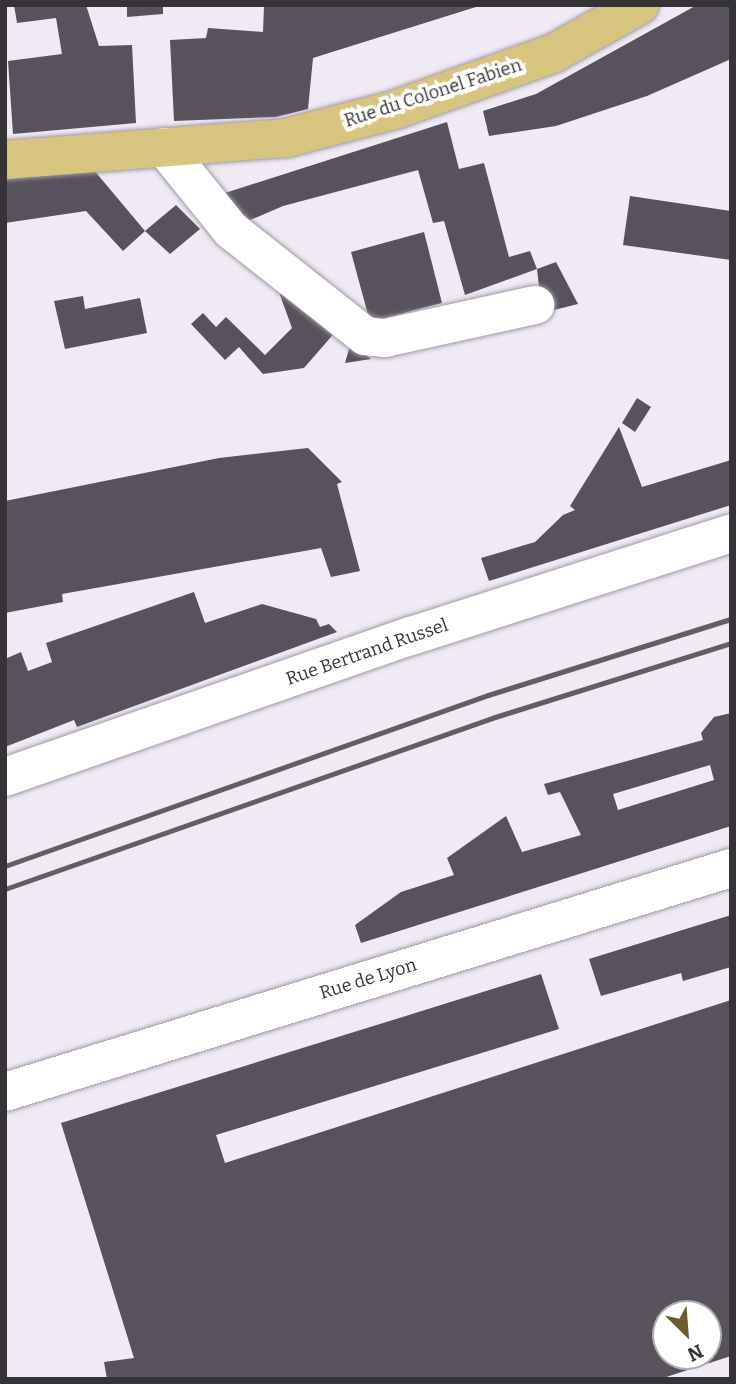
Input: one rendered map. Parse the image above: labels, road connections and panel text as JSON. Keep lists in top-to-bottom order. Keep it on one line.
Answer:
{"streets":{"main road":["Rue du Colonel Fabien"],"street":["Rue Bertrand Russel","Rue de Lyon"]},"north":"bottom right"}
